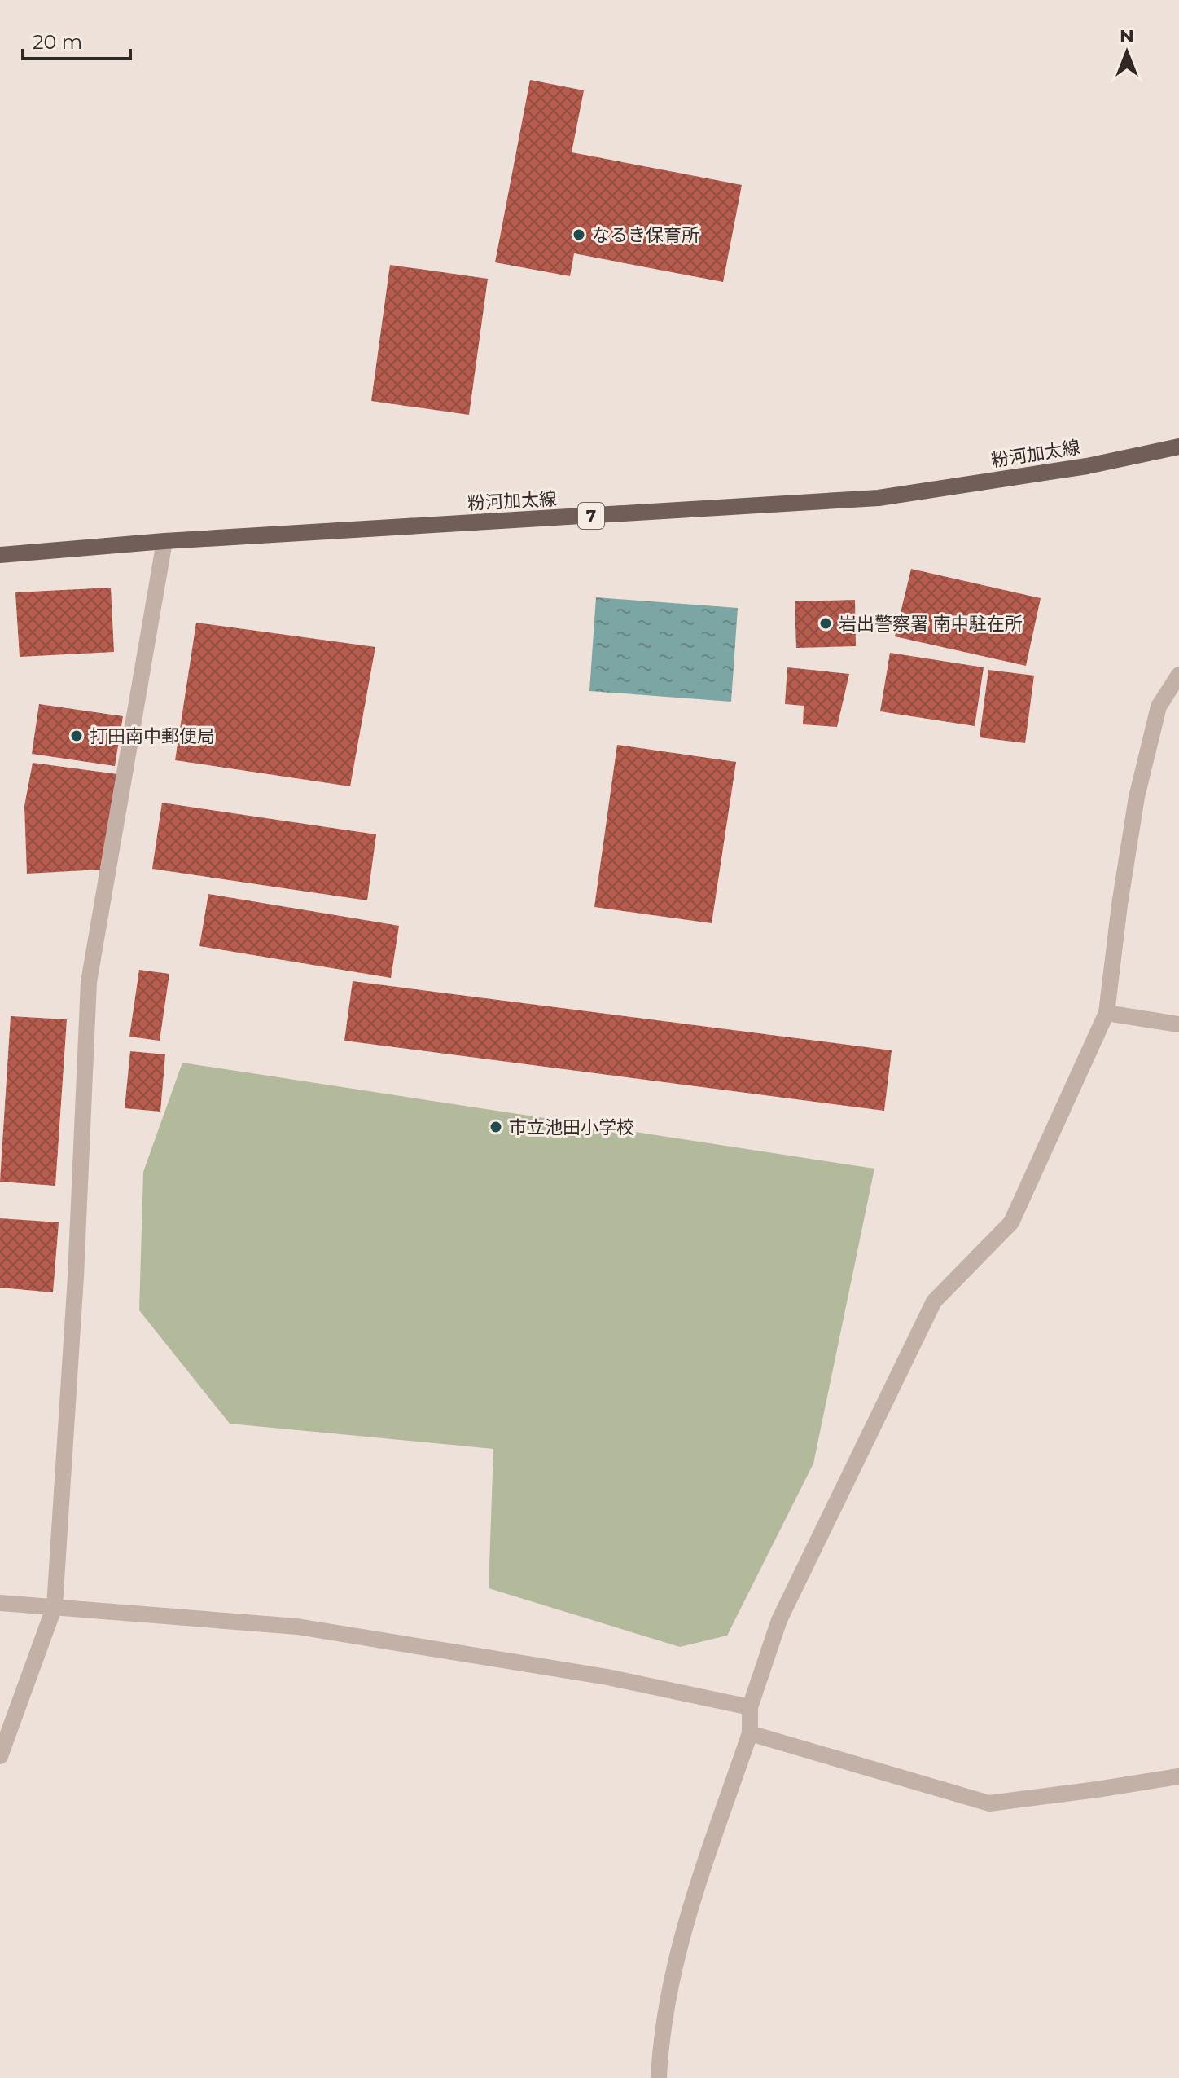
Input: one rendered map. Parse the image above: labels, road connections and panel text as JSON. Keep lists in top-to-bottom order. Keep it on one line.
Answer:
{"streets":{"main road":["粉河加太線","7"]},"places":["なるき保育所","岩出警察署 南中駐在所","打田南中郵便局","市立池田小学校"],"scale_bar":"20 m","north":"top"}
